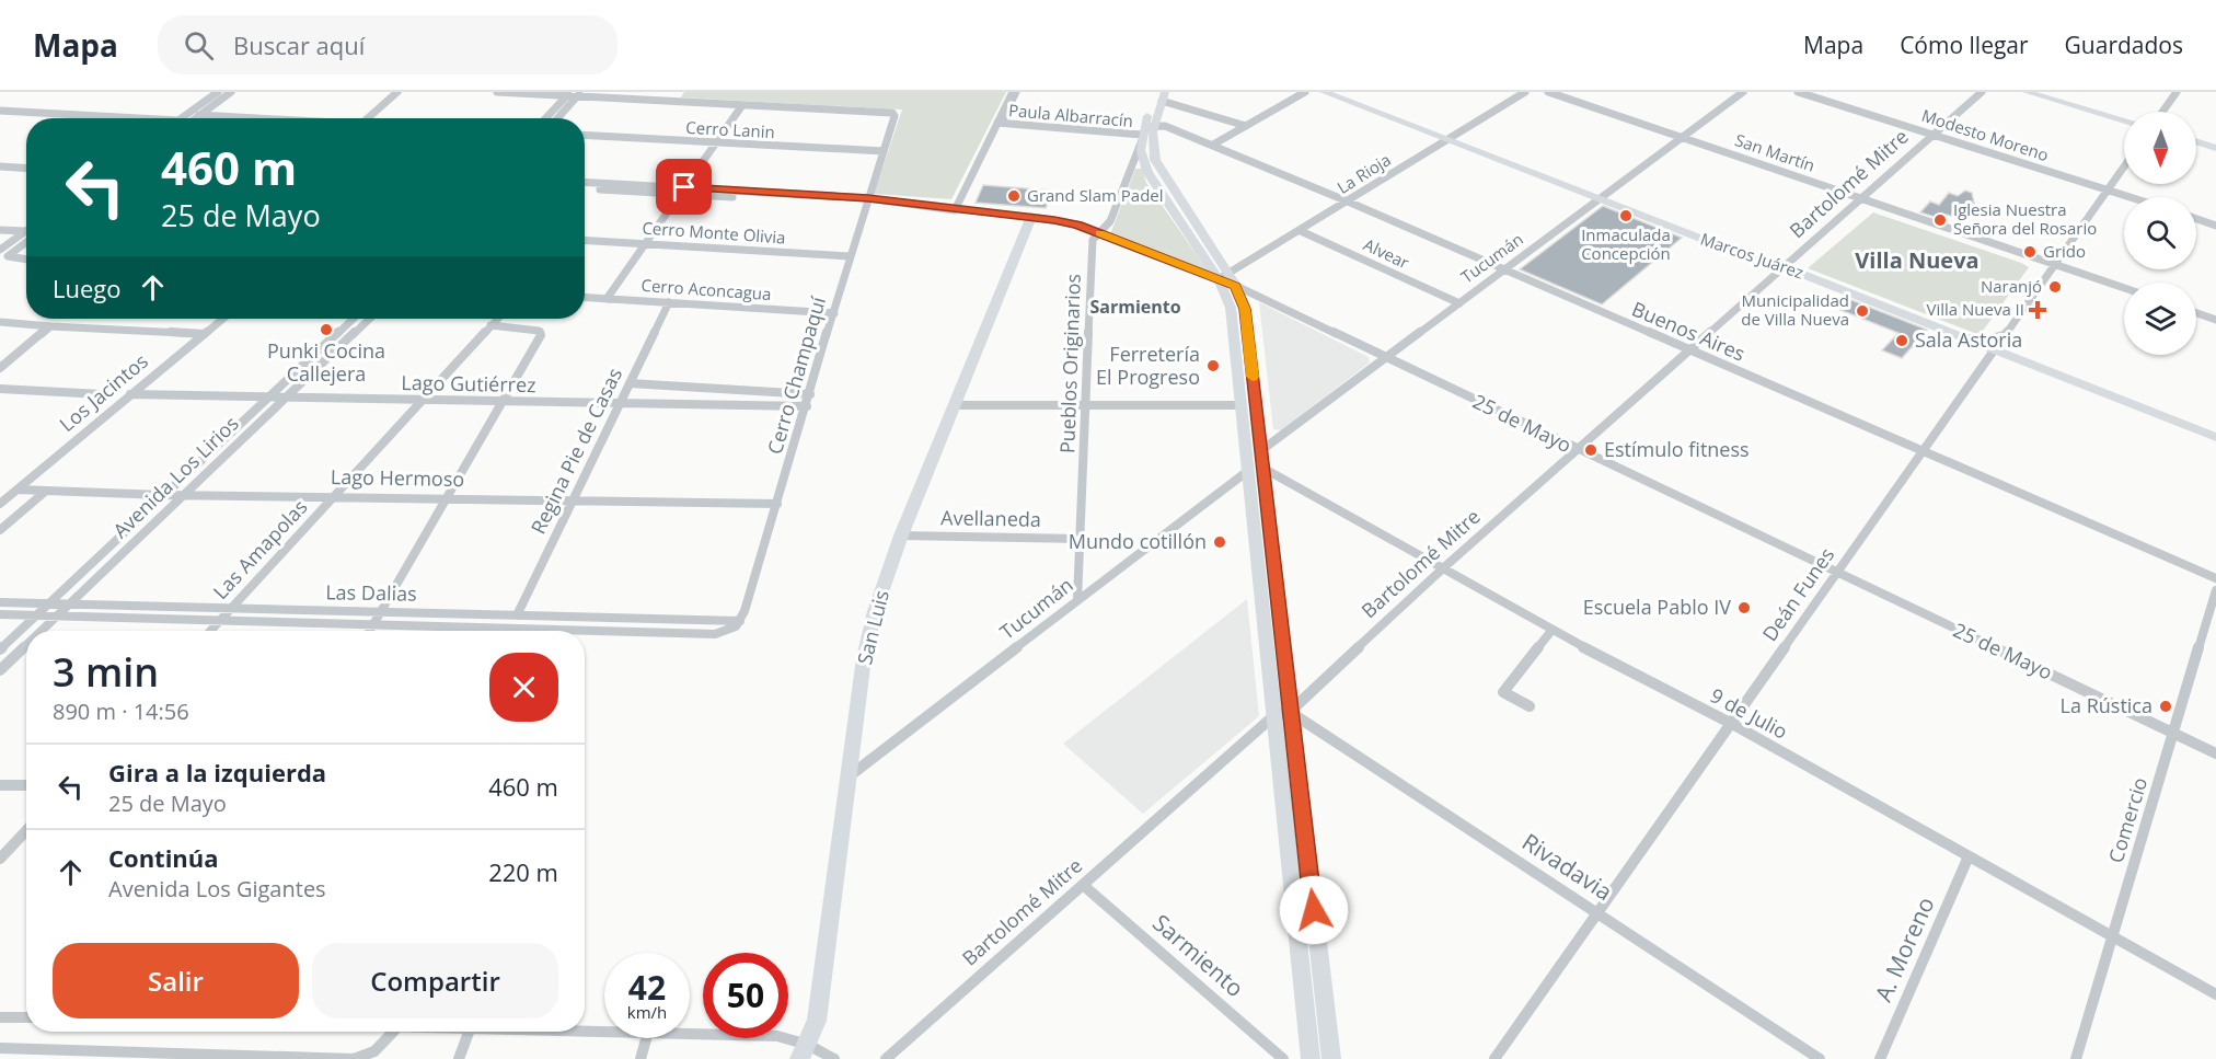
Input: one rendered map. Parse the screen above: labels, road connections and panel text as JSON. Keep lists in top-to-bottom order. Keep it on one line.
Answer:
{"streets":{"main road":["Marcos Juárez","25 de Mayo","San Luis"],"street":["Paula Albarracín","Cerro Lanin","Modesto Moreno","San Martín","La Rioja","Bartolomé Mitre","Cerro Monte Olivia","Alvear","Tucumán","Cerro Aconcagua","Buenos Aires","Pueblos Originarios","Cerro Champaquí","Lago Gutiérrez","Los Jacintos","Regina Pie de Casas","Avenida Los Lirios","Lago Hermoso","Avellaneda","Las Amapolas","Las Dalias","Deán Funes","9 de Julio","Comercio","Rivadavia","A. Moreno","Sarmiento"]},"crossings":[["Paula Albarracín","Buenos Aires"],["Paula Albarracín","Pueblos Originarios"],["Cerro Lanin","Cerro Champaquí"],["Modesto Moreno","Bartolomé Mitre"],["Modesto Moreno","Deán Funes"],["San Martín","Bartolomé Mitre"],["San Martín","Tucumán"],["San Martín","Deán Funes"],["La Rioja","Alvear"],["La Rioja","Marcos Juárez"],["La Rioja","Buenos Aires"],["La Rioja","25 de Mayo"],["Bartolomé Mitre","Marcos Juárez"],["Bartolomé Mitre","Buenos Aires"],["Bartolomé Mitre","25 de Mayo"],["Bartolomé Mitre","9 de Julio"],["Bartolomé Mitre","Rivadavia"],["Bartolomé Mitre","Sarmiento"],["Cerro Monte Olivia","Cerro Champaquí"],["Alvear","Tucumán"],["Marcos Juárez","Tucumán"],["Marcos Juárez","Deán Funes"],["Tucumán","Buenos Aires"],["Tucumán","Pueblos Originarios"],["Tucumán","25 de Mayo"],["Tucumán","San Luis"],["Tucumán","9 de Julio"],["Cerro Aconcagua","Cerro Champaquí"],["Cerro Aconcagua","Regina Pie de Casas"],["Buenos Aires","Pueblos Originarios"],["Buenos Aires","Deán Funes"],["Pueblos Originarios","25 de Mayo"],["Pueblos Originarios","Avellaneda"],["Cerro Champaquí","Lago Gutiérrez"],["Cerro Champaquí","Lago Hermoso"],["Cerro Champaquí","Las Dalias"],["Lago Gutiérrez","Los Jacintos"],["Lago Gutiérrez","Regina Pie de Casas"],["Lago Gutiérrez","Avenida Los Lirios"],["Lago Gutiérrez","Las Amapolas"],["Los Jacintos","Lago Hermoso"],["25 de Mayo","Deán Funes"],["25 de Mayo","San Luis"],["25 de Mayo","Comercio"],["Regina Pie de Casas","Lago Hermoso"],["Regina Pie de Casas","Las Dalias"],["Avenida Los Lirios","Lago Hermoso"],["Avenida Los Lirios","Las Dalias"],["Lago Hermoso","Las Amapolas"],["Avellaneda","San Luis"],["Las Amapolas","Las Dalias"],["Deán Funes","9 de Julio"],["Deán Funes","Rivadavia"],["9 de Julio","Comercio"],["9 de Julio","A. Moreno"]],"districts":["Villa Nueva","Sarmiento"],"places":{"other":["Grand Slam Padel","Inmaculada Concepción","Iglesia Nuestra Señora del Rosario","Grido","Naranjó","Municipalidad de Villa Nueva","Punki Cocina Callejera","Sala Astoria","Ferretería El Progreso","Estímulo fitness","Mundo cotillón","Escuela Pablo IV","La Rústica"],"health":["Villa Nueva II"]},"north":"bottom","page":{"header":"Mapa","search":"Buscar aquí","nav":["Mapa","Cómo llegar","Guardados"],"turn":["460 m","25 de Mayo"],"then":"Luego","heading":["3 min","890 m · 14:56"],"list":[{"name":"Gira a la izquierda","note":"25 de Mayo","value":"460 m"},{"name":"Continúa","note":"Avenida Los Gigantes","value":"220 m"}],"buttons":["Salir","Compartir"],"speed":"42 km/h","limit":"50"}}
